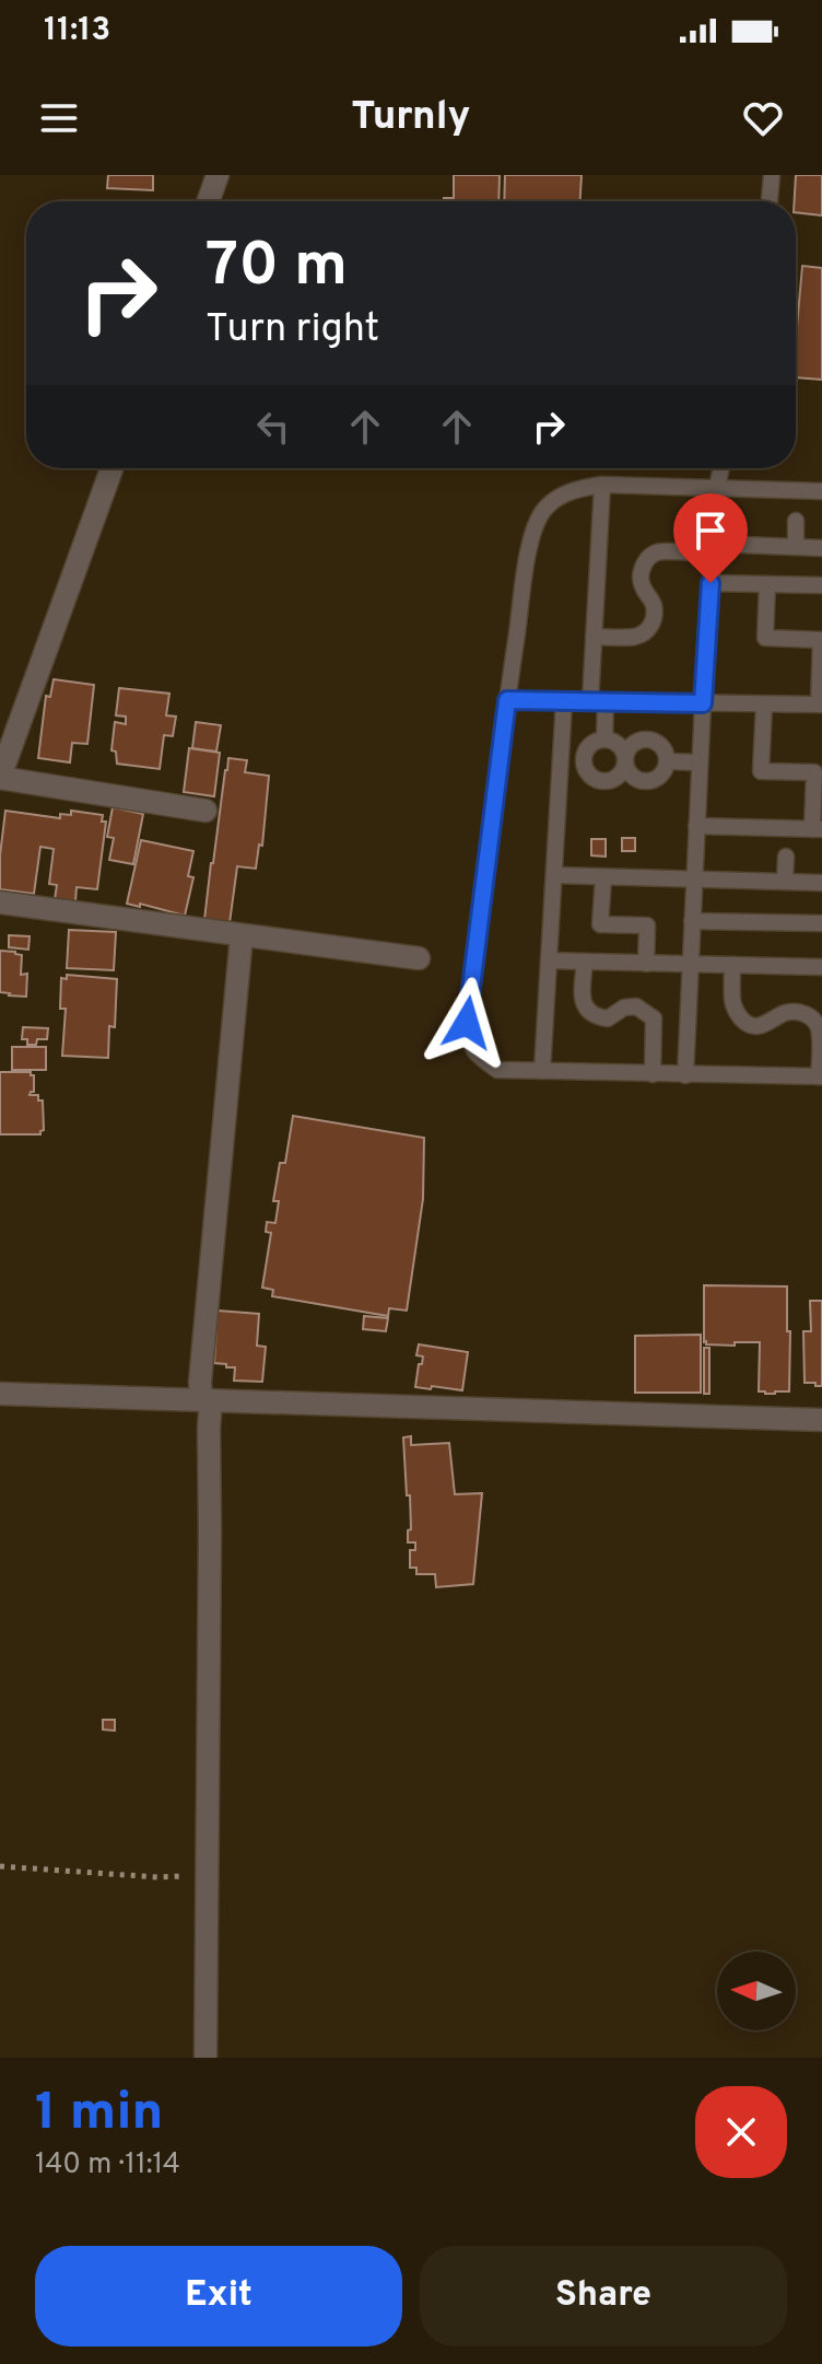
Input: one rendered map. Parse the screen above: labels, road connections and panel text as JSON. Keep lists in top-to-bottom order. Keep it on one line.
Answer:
{"north":"left","page":{"status":"11:13","header":"Turnly","turn":["70 m","Turn right"],"heading":["1 min","140 m · 11:14"],"buttons":["Exit","Share"]}}
